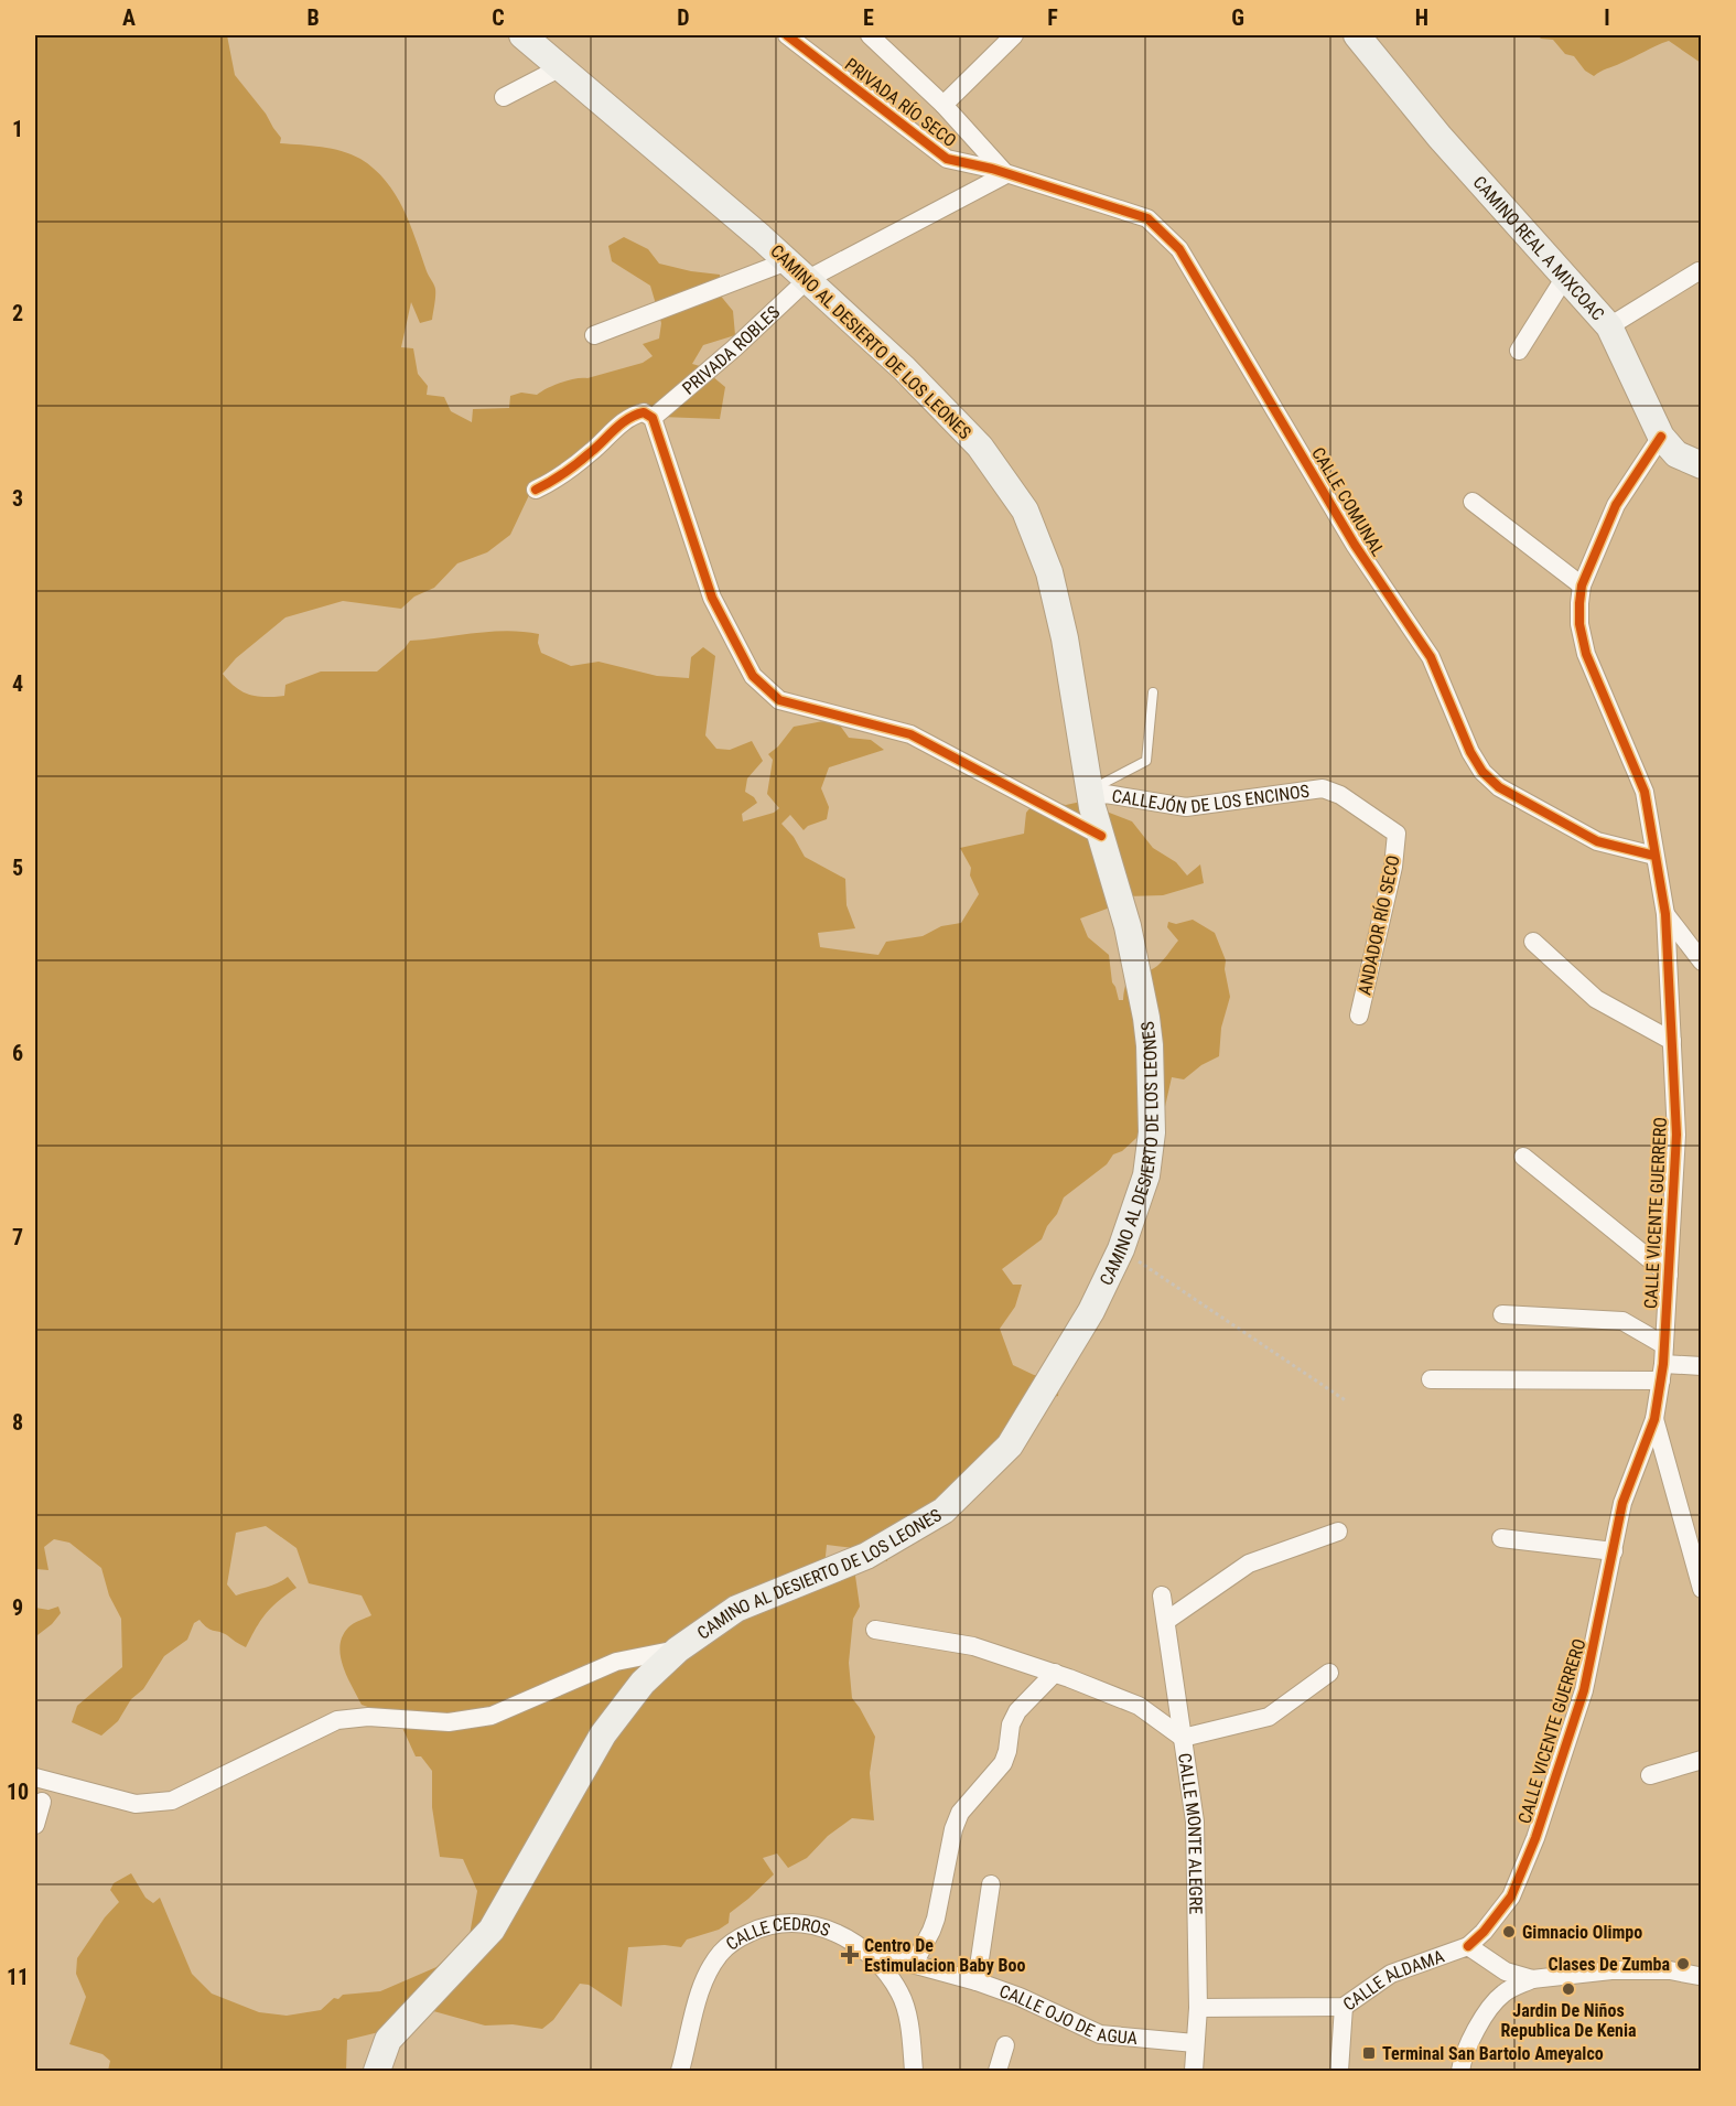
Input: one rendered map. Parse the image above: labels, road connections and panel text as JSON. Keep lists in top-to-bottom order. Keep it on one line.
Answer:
{"streets":{"main road":["CAMINO REAL A MIXCOAC","CAMINO AL DESIERTO DE LOS LEONES"],"street":["PRIVADA RÍO SECO","PRIVADA ROBLES","CALLE COMUNAL","CALLEJÓN DE LOS ENCINOS","ANDADOR RÍO SECO","CALLE VICENTE GUERRERO","CALLE MONTE ALEGRE","CALLE CEDROS","CALLE ALDAMA","CALLE OJO DE AGUA"]},"crossings":[["PRIVADA RÍO SECO","CALLE COMUNAL"],["CAMINO REAL A MIXCOAC","CALLE VICENTE GUERRERO"],["CAMINO AL DESIERTO DE LOS LEONES","PRIVADA ROBLES"],["CAMINO AL DESIERTO DE LOS LEONES","CALLEJÓN DE LOS ENCINOS"],["CALLE COMUNAL","CALLE VICENTE GUERRERO"],["CALLEJÓN DE LOS ENCINOS","ANDADOR RÍO SECO"],["CALLE VICENTE GUERRERO","CALLE ALDAMA"],["CALLE MONTE ALEGRE","CALLE ALDAMA"],["CALLE MONTE ALEGRE","CALLE OJO DE AGUA"],["CALLE CEDROS","CALLE OJO DE AGUA"]],"places":{"other":["Gimnacio Olimpo","Clases De Zumba","Jardin De Niños Republica De Kenia"],"health":["Centro De Estimulacion Baby Boo"],"transit":["Terminal San Bartolo Ameyalco"]},"grid":{"columns":["A","B","C","D","E","F","G","H","I"],"rows":["1","2","3","4","5","6","7","8","9","10","11"]}}
